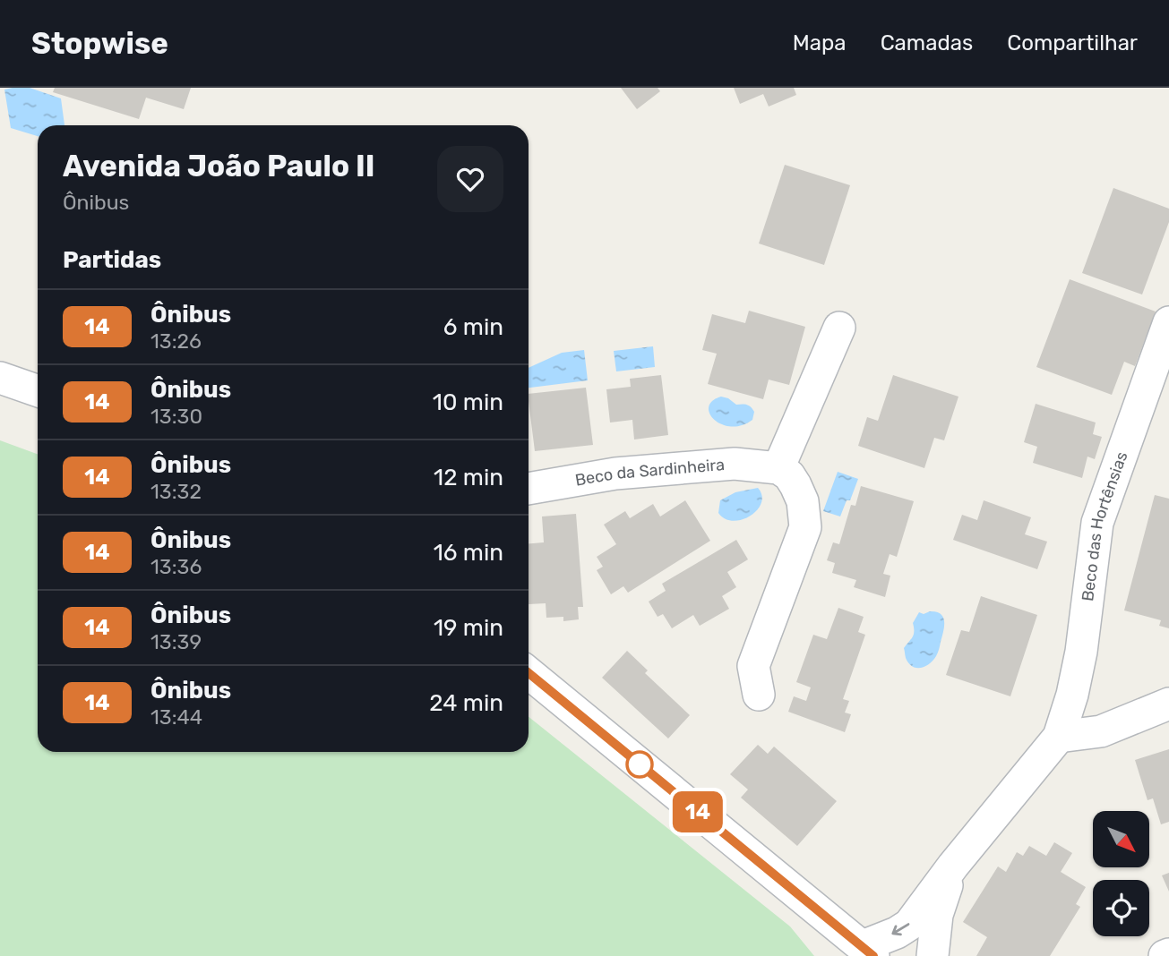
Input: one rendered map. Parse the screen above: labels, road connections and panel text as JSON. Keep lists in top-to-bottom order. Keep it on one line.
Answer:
{"streets":{"street":["Beco da Sardinheira","Beco das Hortênsias"]},"lines":["bus line 14"],"north":"bottom right","page":{"header":"Stopwise","nav":["Mapa","Camadas","Compartilhar"],"on_map":"14","heading":[["Avenida João Paulo II","Ônibus"],"Partidas"],"list":[{"mark":"14","name":"Ônibus","note":"13:26","value":"6 min"},{"mark":"14","name":"Ônibus","note":"13:30","value":"10 min"},{"mark":"14","name":"Ônibus","note":"13:32","value":"12 min"},{"mark":"14","name":"Ônibus","note":"13:36","value":"16 min"},{"mark":"14","name":"Ônibus","note":"13:39","value":"19 min"},{"mark":"14","name":"Ônibus","note":"13:44","value":"24 min"}]}}
